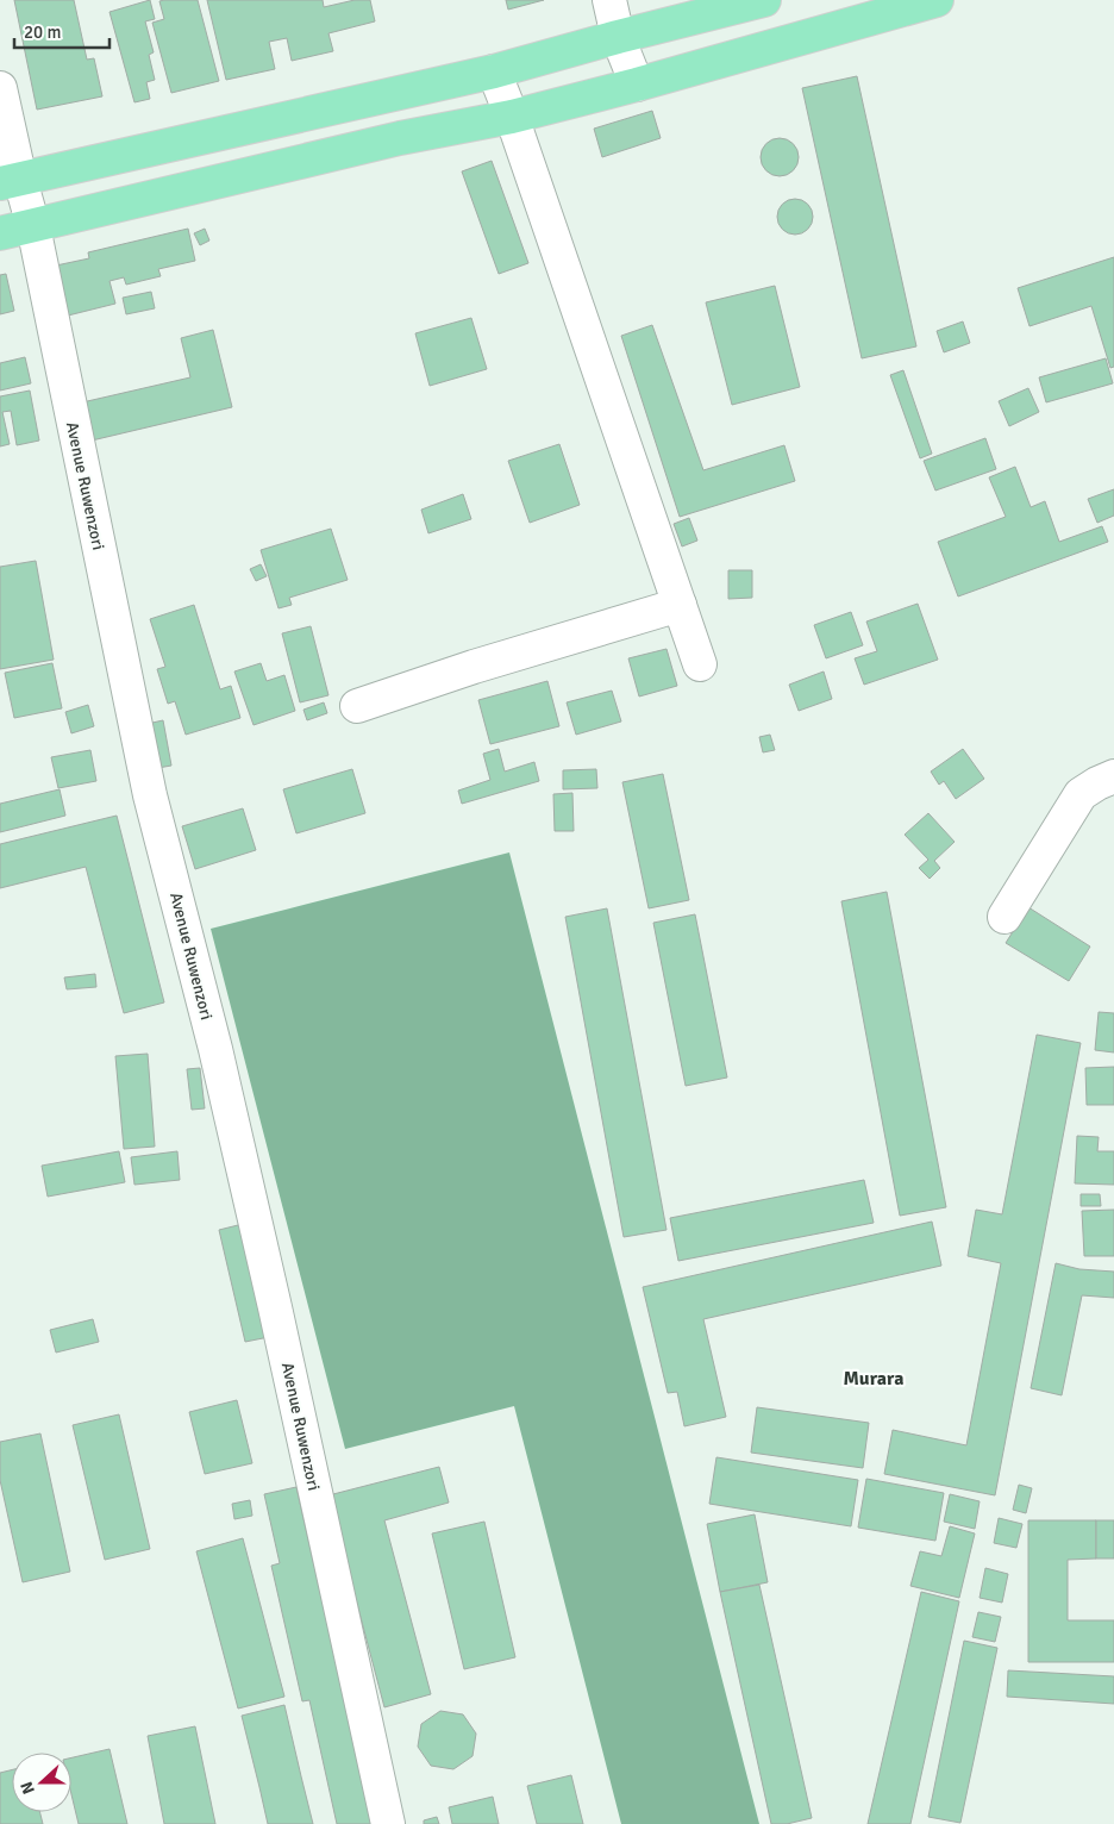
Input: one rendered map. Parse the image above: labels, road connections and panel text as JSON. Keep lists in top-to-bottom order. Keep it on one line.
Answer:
{"streets":{"street":["Avenue Ruwenzori"]},"districts":["Murara"],"scale_bar":"20 m","north":"left"}
